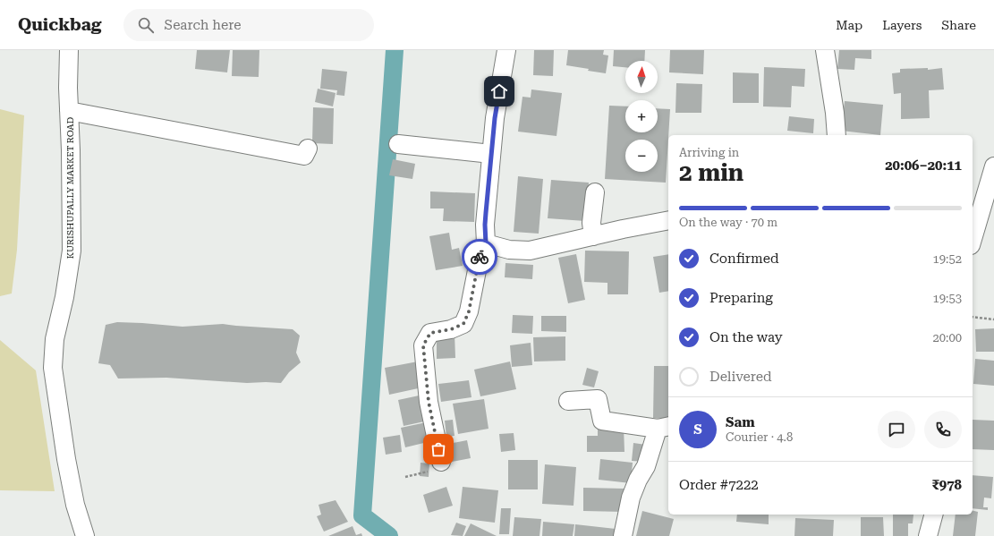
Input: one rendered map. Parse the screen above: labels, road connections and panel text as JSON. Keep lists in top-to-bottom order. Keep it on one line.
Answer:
{"streets":{"street":["KURISHUPALLY MARKET ROAD"]},"north":"top","page":{"header":"Quickbag","search":"Search here","nav":["Map","Layers","Share"],"map_buttons":["+","−"],"heading":["2 min","Arriving in","20:06–20:11"],"panel":["Sam","Courier · 4.8","Order #7222","₹978"],"bar":"On the way · 70 m","list":[["Confirmed","19:52"],["Preparing","19:53"],["On the way","20:00"],"Delivered"],"round":"S"}}
